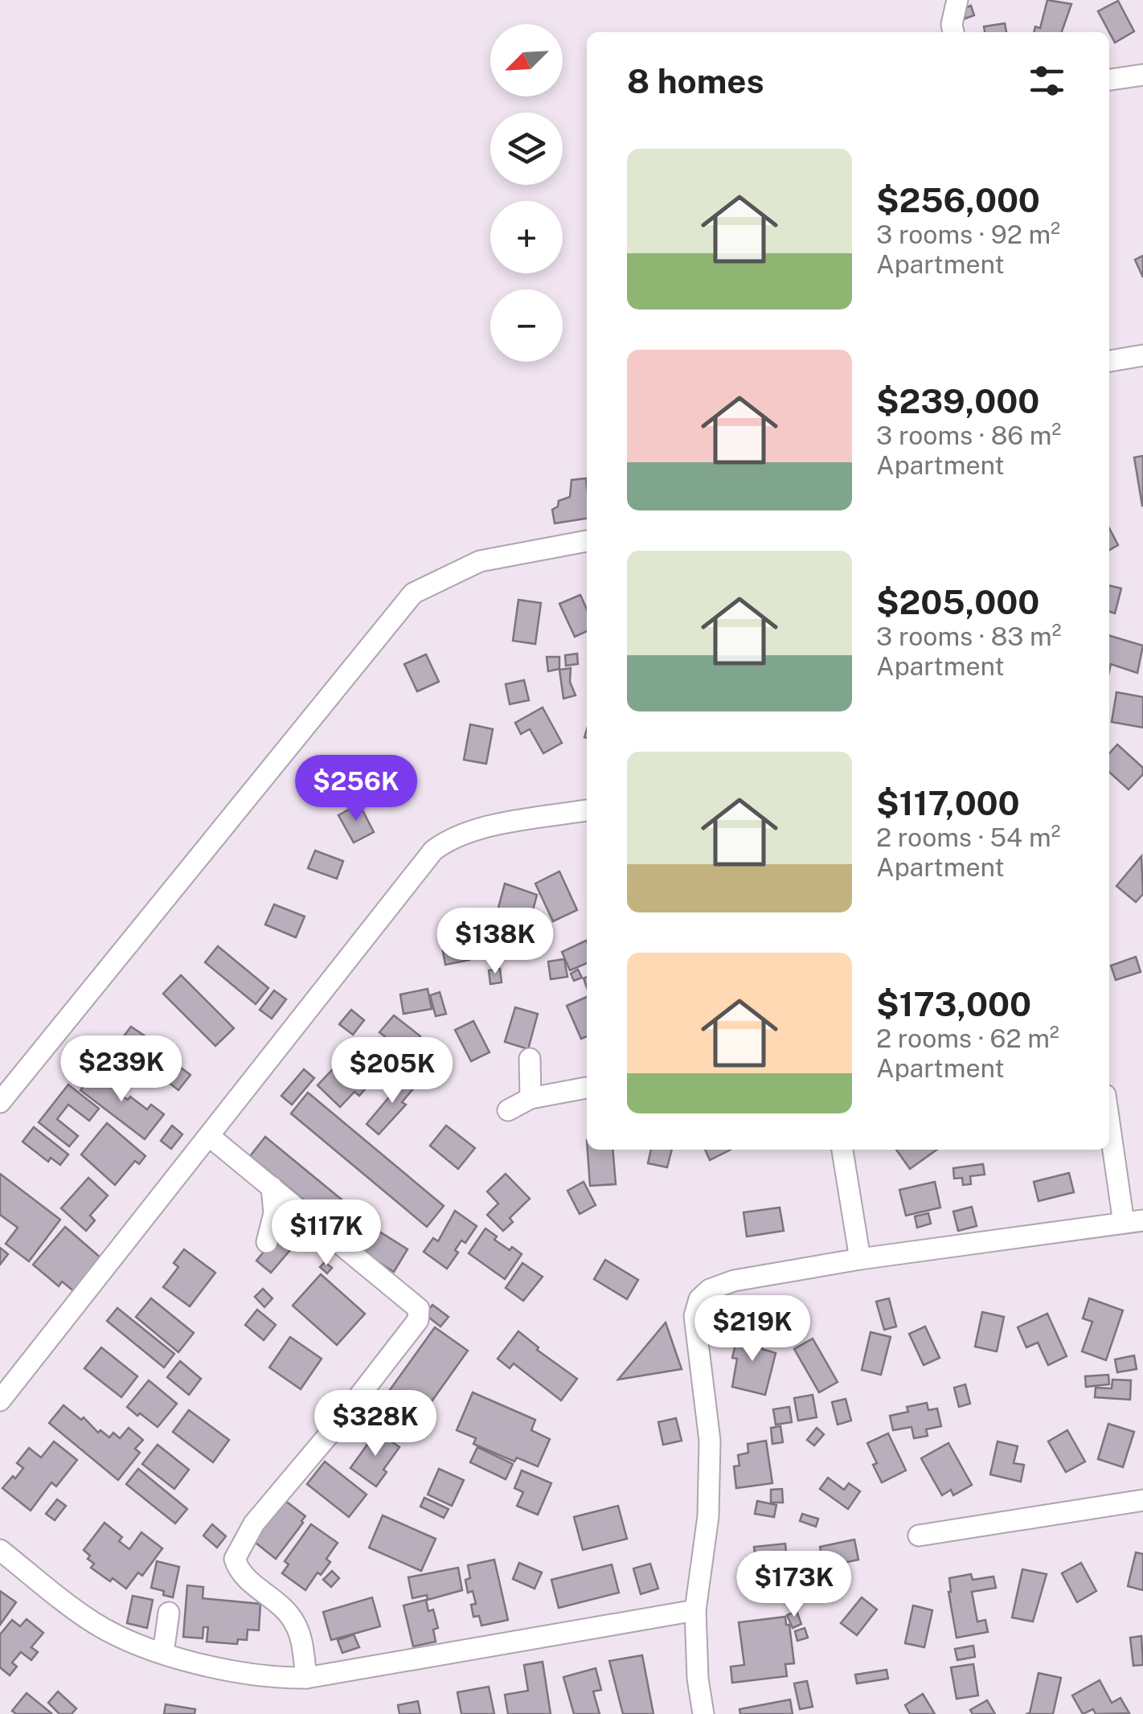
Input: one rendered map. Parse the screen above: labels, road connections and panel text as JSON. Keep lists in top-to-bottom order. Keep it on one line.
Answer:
{"north":"bottom left","page":{"map_buttons":["+","−"],"heading":"8 homes","list":[{"name":"$256,000","note":"3 rooms · 92 m² · Apartment"},{"name":"$239,000","note":"3 rooms · 86 m² · Apartment"},{"name":"$205,000","note":"3 rooms · 83 m² · Apartment"},{"name":"$117,000","note":"2 rooms · 54 m² · Apartment"},{"name":"$173,000","note":"2 rooms · 62 m² · Apartment"}],"price":["$256K","$138K","$239K","$205K","$117K","$219K","$328K","$173K"]}}
